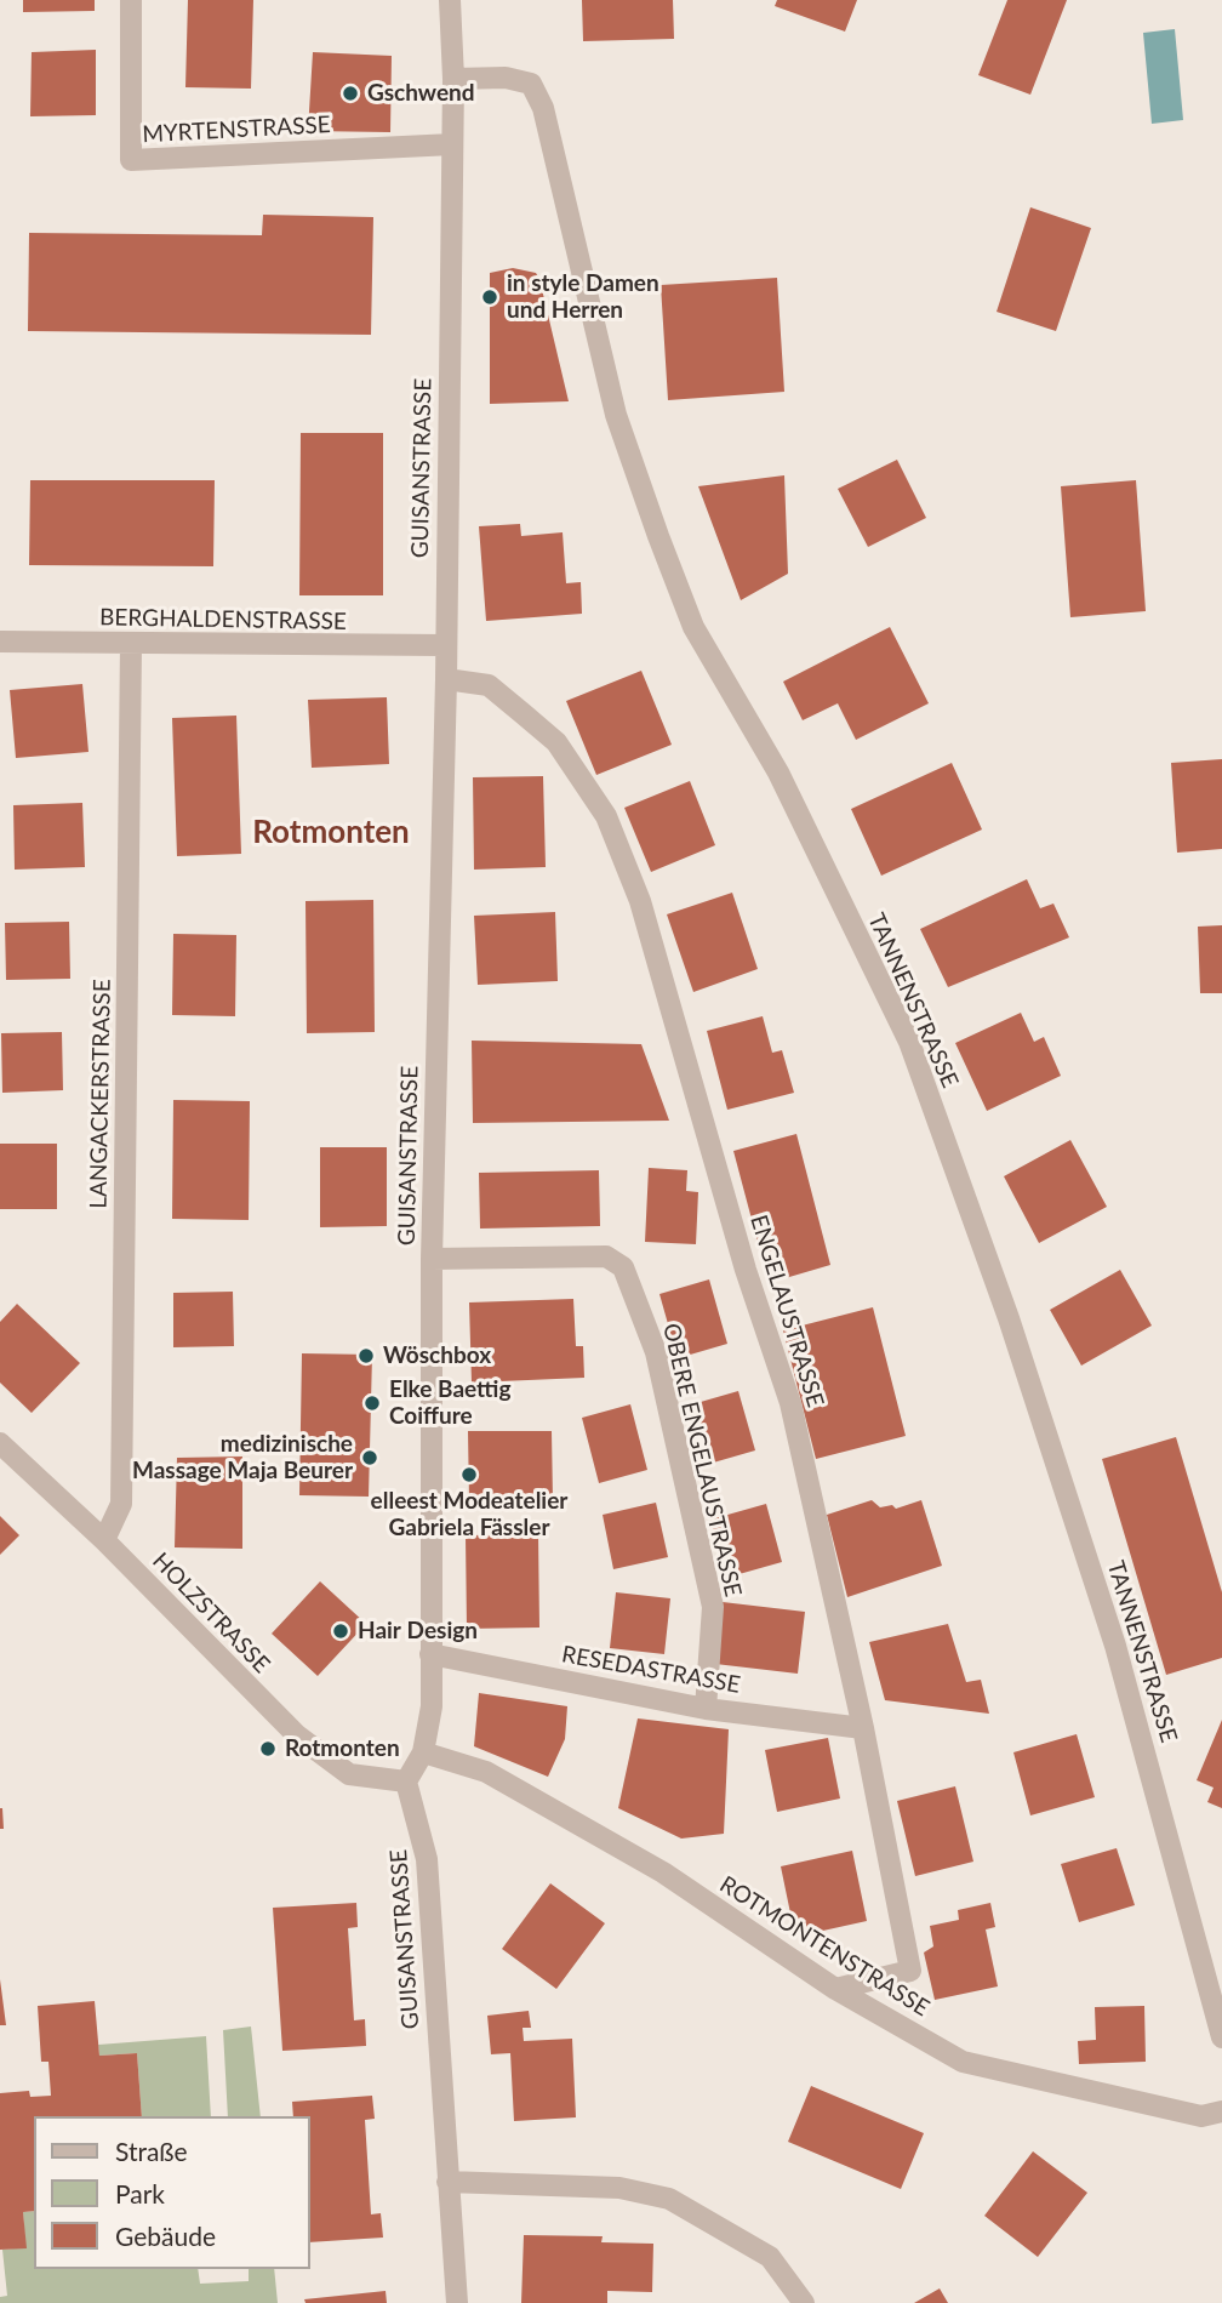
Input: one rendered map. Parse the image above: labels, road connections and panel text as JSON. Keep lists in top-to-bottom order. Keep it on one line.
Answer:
{"streets":{"street":["MYRTENSTRASSE","GUISANSTRASSE","BERGHALDENSTRASSE","TANNENSTRASSE","LANGACKERSTRASSE","ENGELAUSTRASSE","OBERE ENGELAUSTRASSE","HOLZSTRASSE","RESEDASTRASSE","ROTMONTENSTRASSE"]},"crossings":[["MYRTENSTRASSE","GUISANSTRASSE"],["GUISANSTRASSE","BERGHALDENSTRASSE"],["GUISANSTRASSE","TANNENSTRASSE"],["GUISANSTRASSE","ENGELAUSTRASSE"],["GUISANSTRASSE","OBERE ENGELAUSTRASSE"],["GUISANSTRASSE","HOLZSTRASSE"],["GUISANSTRASSE","RESEDASTRASSE"],["GUISANSTRASSE","ROTMONTENSTRASSE"],["BERGHALDENSTRASSE","LANGACKERSTRASSE"],["LANGACKERSTRASSE","HOLZSTRASSE"],["ENGELAUSTRASSE","RESEDASTRASSE"],["ENGELAUSTRASSE","ROTMONTENSTRASSE"],["OBERE ENGELAUSTRASSE","RESEDASTRASSE"]],"districts":["Rotmonten"],"places":["Gschwend","in style Damen und Herren","Wöschbox","Elke Baettig Coiffure","medizinische Massage Maja Beurer","elleest Modeatelier Gabriela Fässler","Hair Design","Rotmonten"],"legend":["Straße","Park","Gebäude"]}
